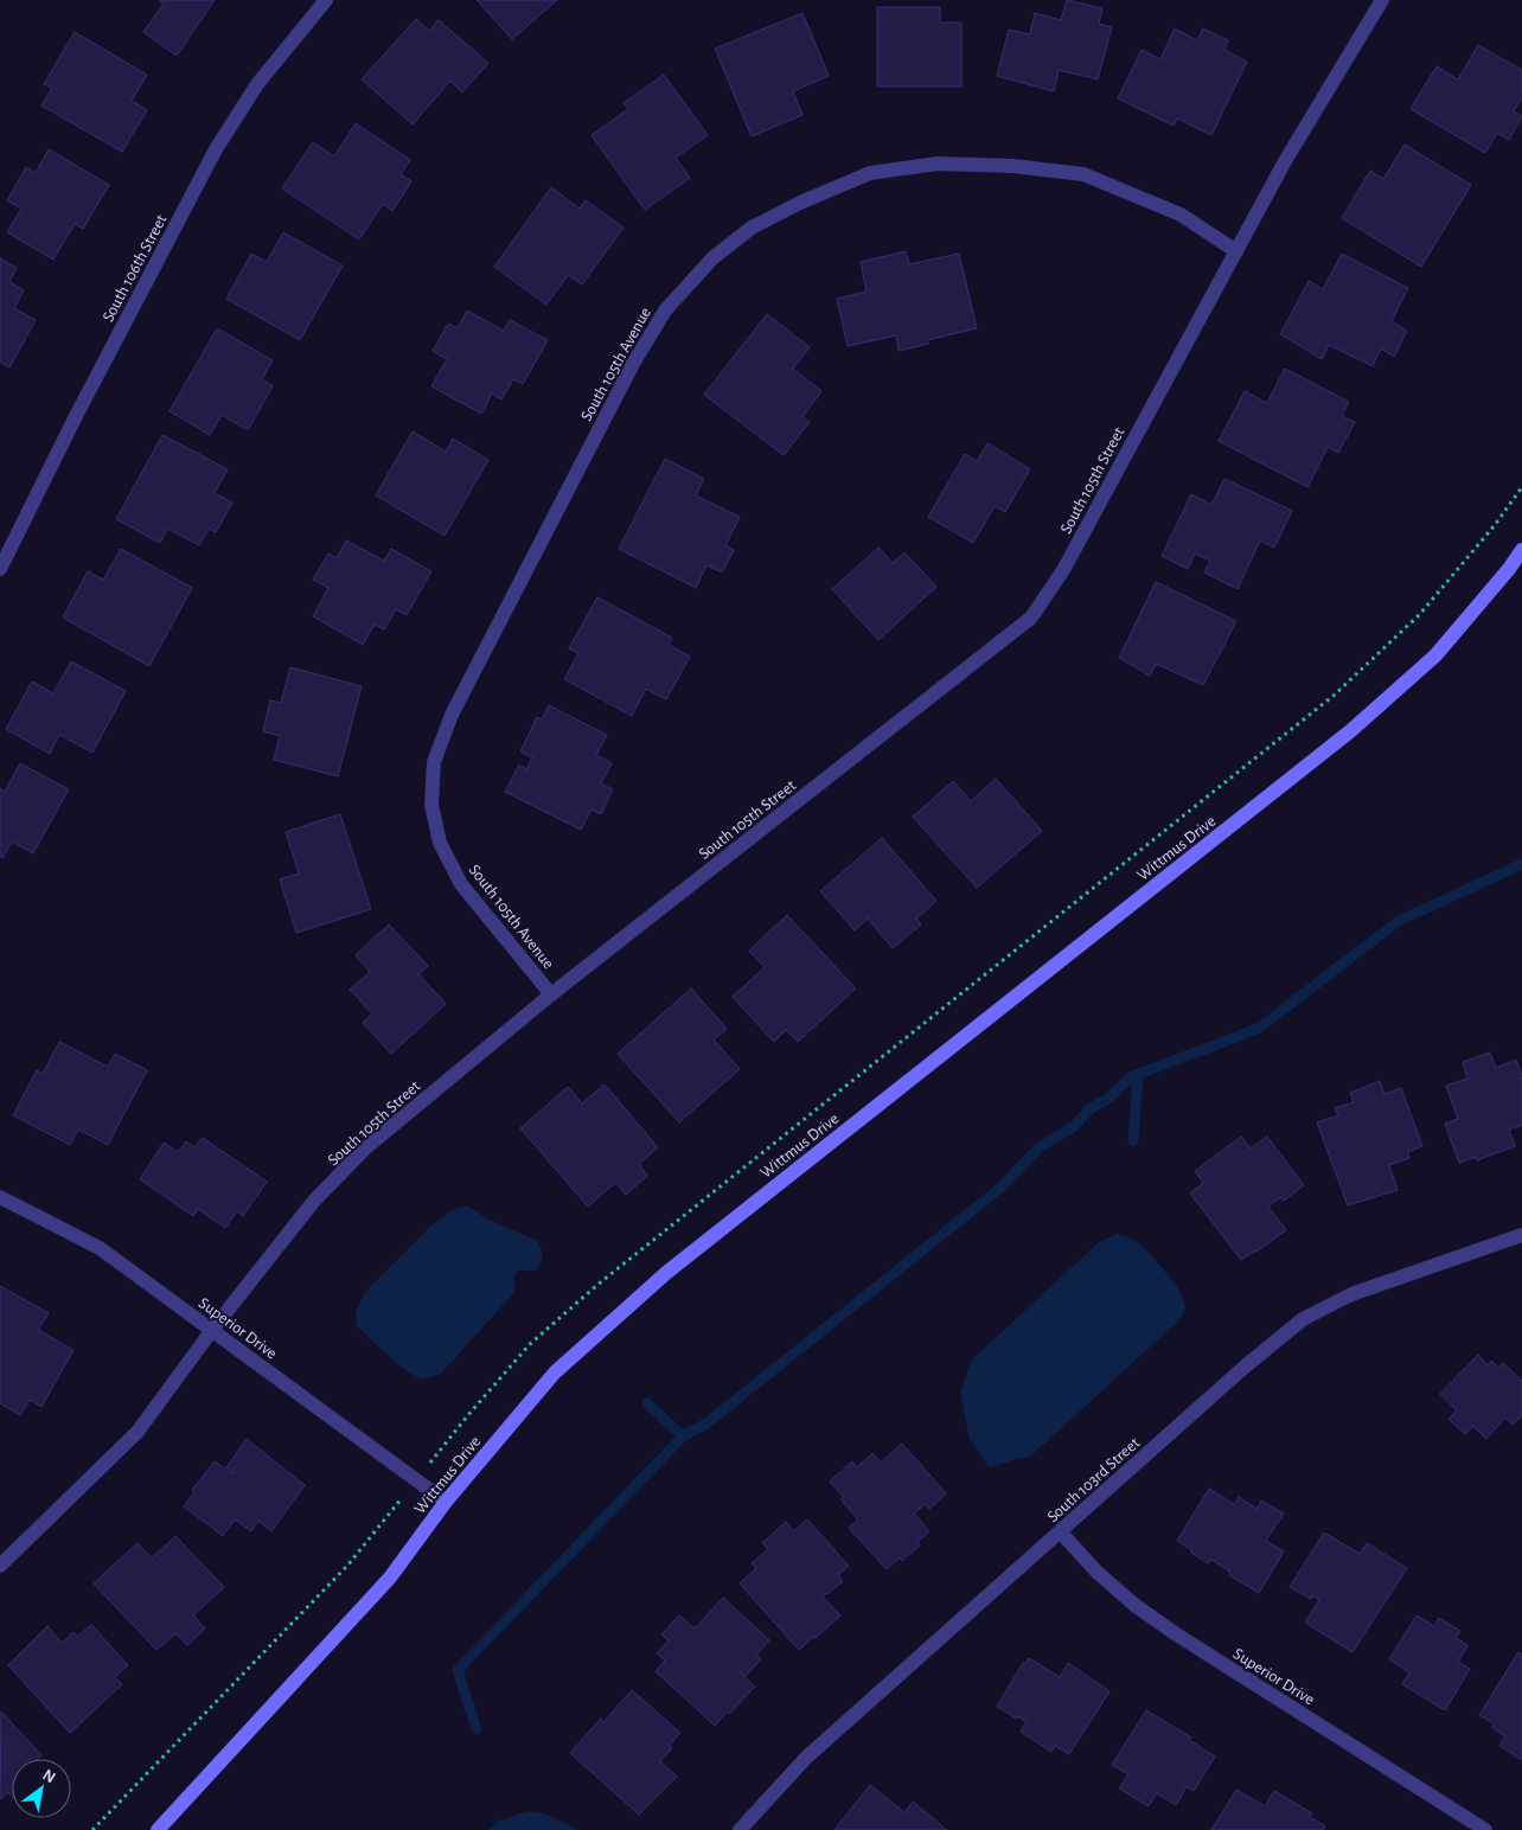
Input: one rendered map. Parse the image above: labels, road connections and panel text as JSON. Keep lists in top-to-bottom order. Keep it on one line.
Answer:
{"streets":{"street":["South 106th Street","South 105th Avenue","South 105th Street","Wittmus Drive","Superior Drive","South 103rd Street"]},"crossings":[["South 105th Avenue","South 105th Street"],["South 105th Street","Superior Drive"],["Wittmus Drive","Superior Drive"],["Superior Drive","South 103rd Street"]],"north":"top right"}
